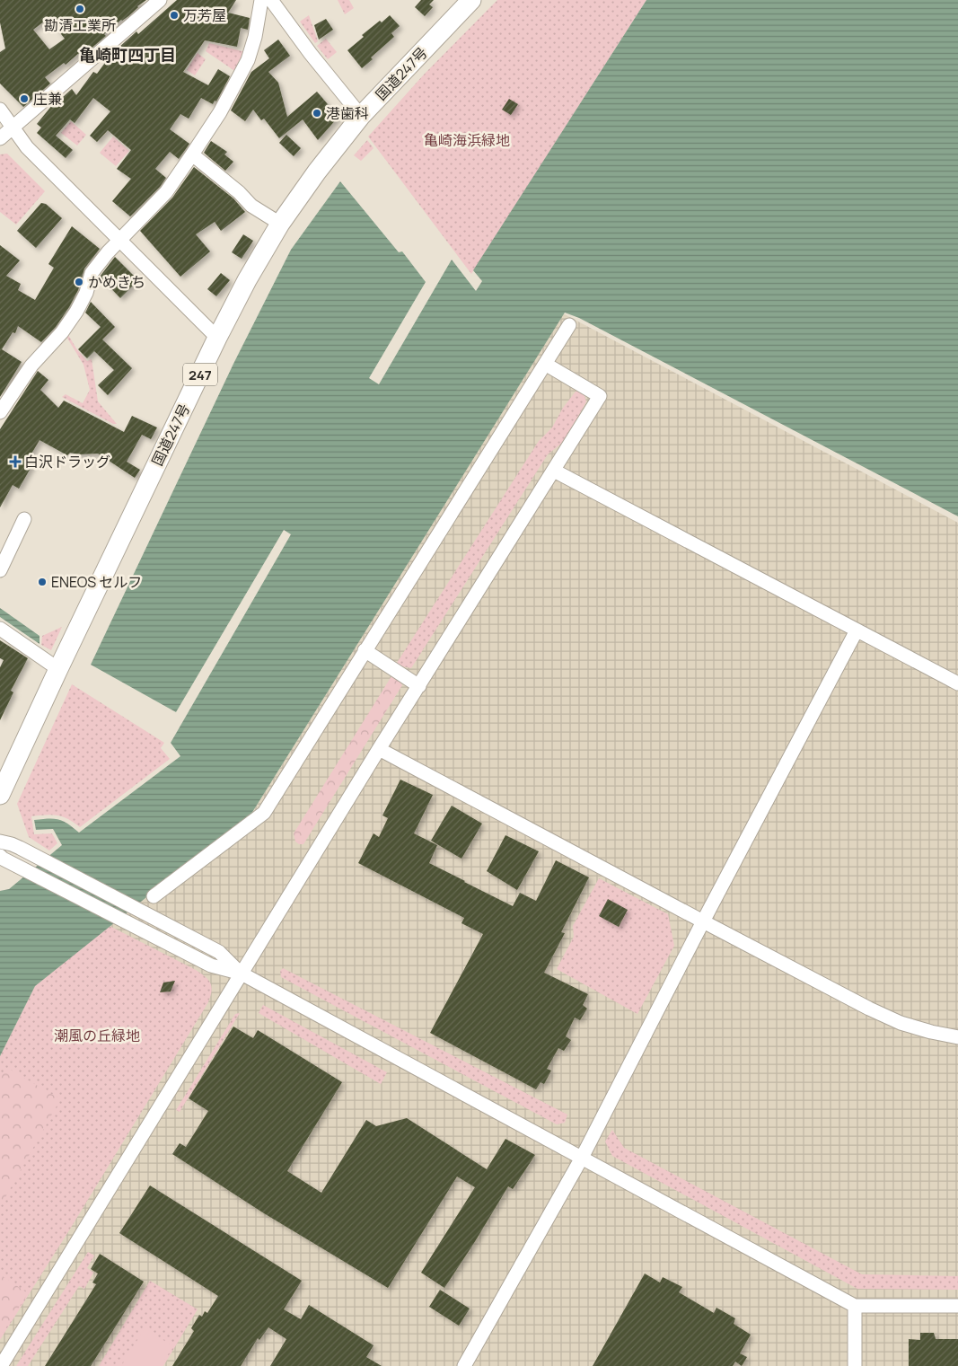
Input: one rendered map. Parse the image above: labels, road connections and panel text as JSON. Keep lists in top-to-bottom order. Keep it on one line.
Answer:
{"streets":{"highway":["国道247号","247"]},"districts":["亀崎町四丁目"],"parks":["亀崎海浜緑地","潮風の丘緑地"],"places":{"other":["勘清工業所","万芳屋","庄兼","港歯科","かめきち","ENEOS セルフ"],"health":["白沢ドラッグ"]}}
